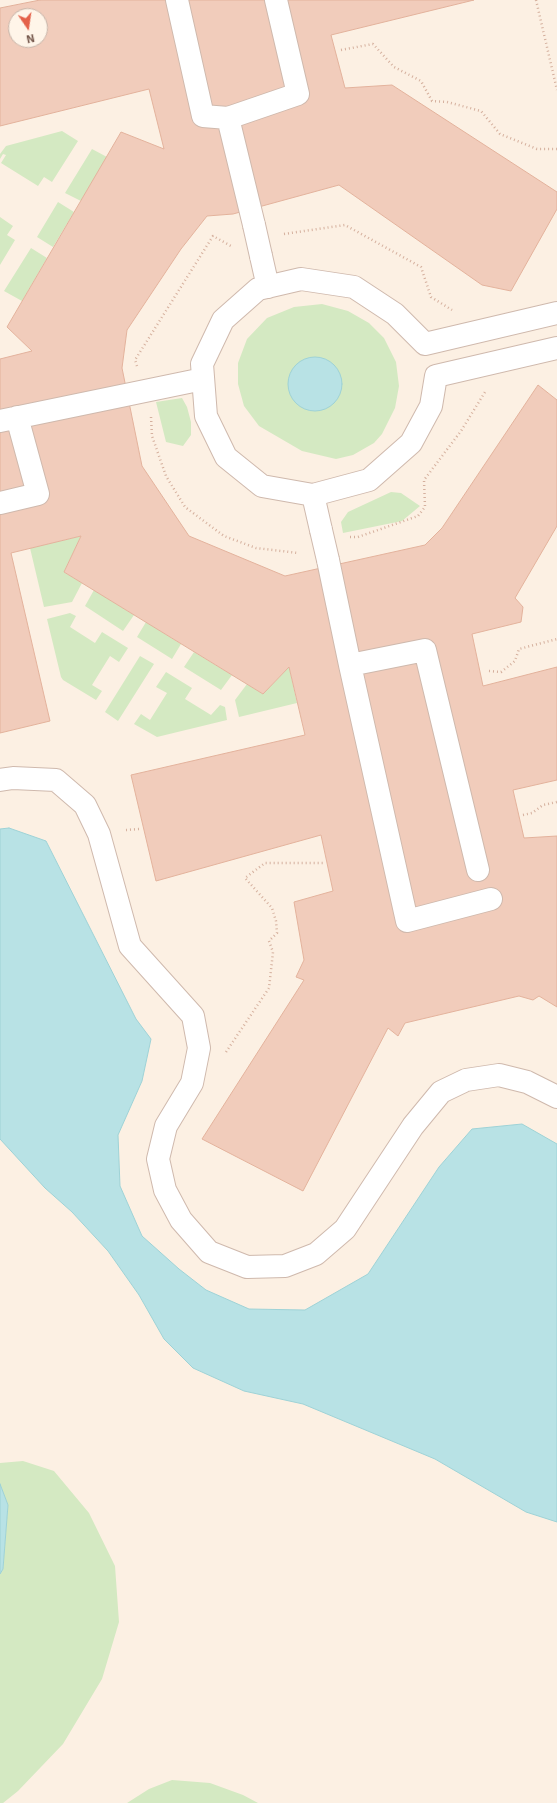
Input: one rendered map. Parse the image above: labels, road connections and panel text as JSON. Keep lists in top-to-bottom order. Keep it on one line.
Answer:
{"north":"bottom"}
